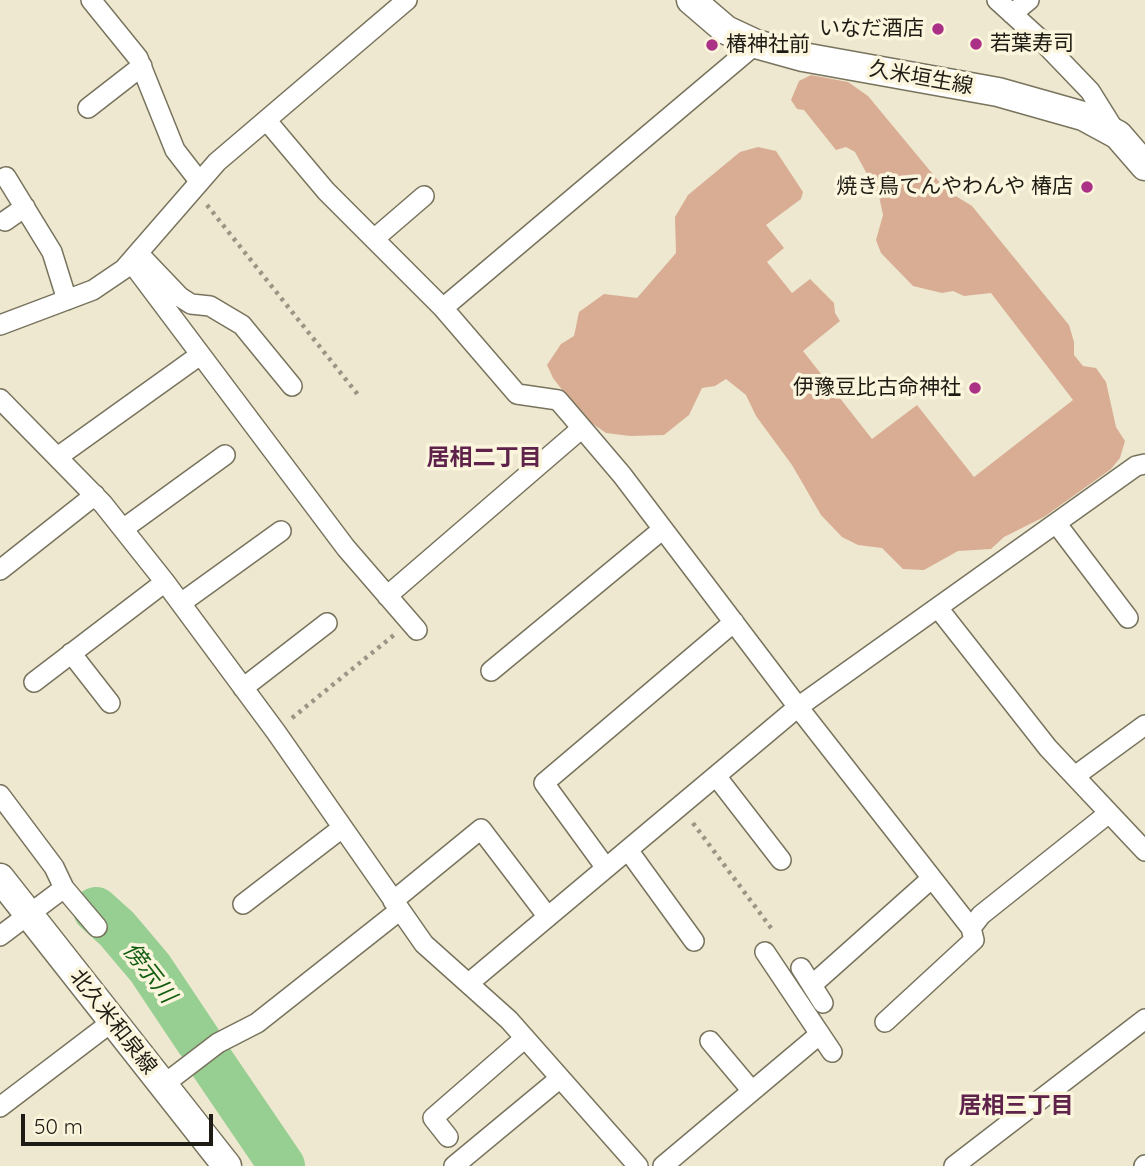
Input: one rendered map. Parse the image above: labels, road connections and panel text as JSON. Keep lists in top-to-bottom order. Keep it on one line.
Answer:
{"streets":{"main road":["久米垣生線","北久米和泉線"]},"districts":["居相二丁目","居相三丁目"],"water":["傍示川"],"places":["いなだ酒店","若葉寿司","椿神社前","焼き鳥てんやわんや 椿店","伊豫豆比古命神社"],"scale_bar":"50 m"}
